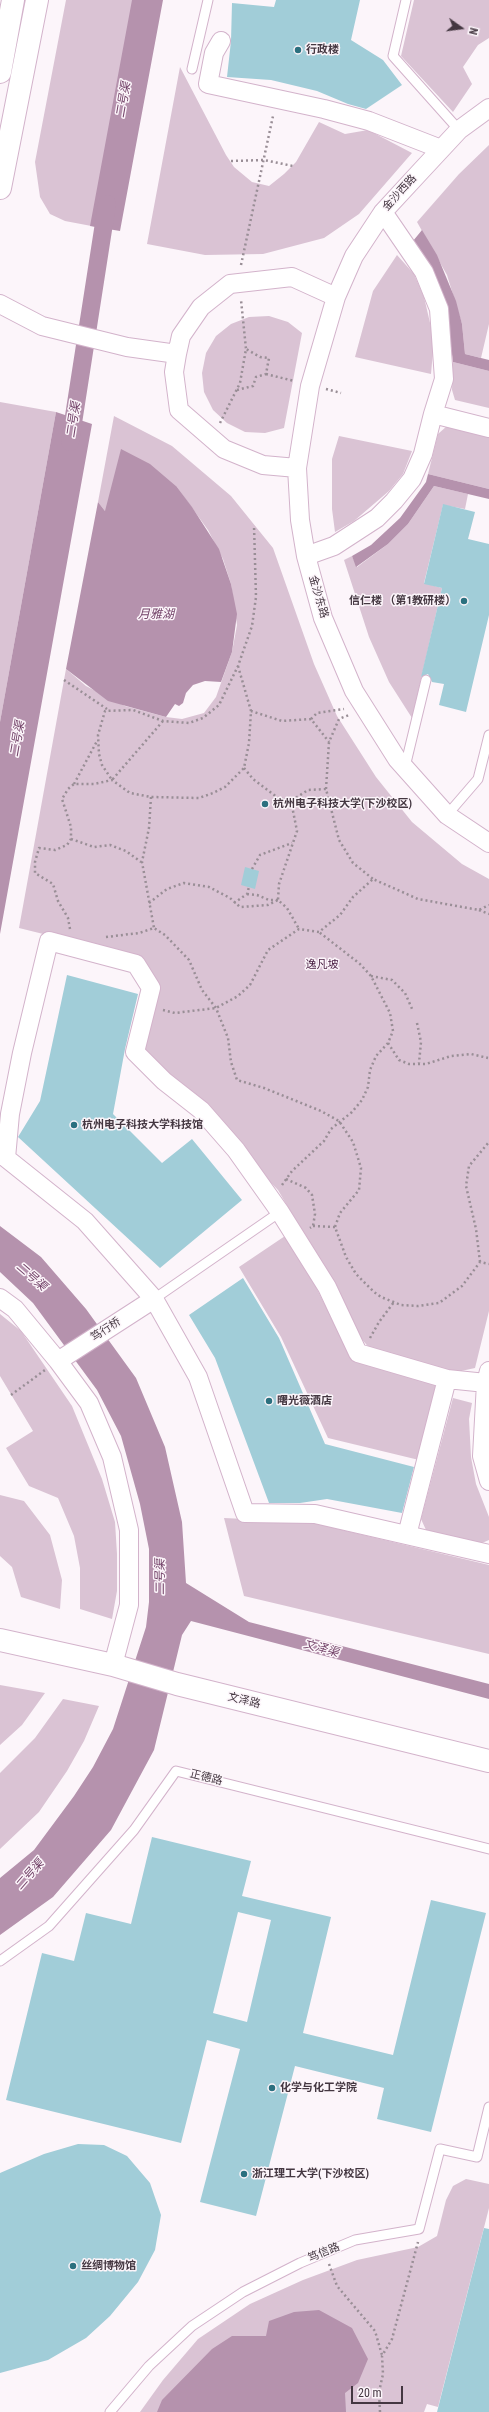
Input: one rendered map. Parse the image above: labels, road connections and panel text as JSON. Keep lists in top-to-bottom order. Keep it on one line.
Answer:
{"streets":{"main road":["文泽路"],"street":["金沙西路","金沙东路","笃行桥"],"lane":["正德路","笃信路"]},"crossings":[["金沙西路","金沙东路"]],"water":["二号渠","月雅湖","文泽渠"],"parks":["逸凡坡"],"places":["行政楼","信仁楼 （第1教研楼）","杭州电子科技大学(下沙校区)","杭州电子科技大学科技馆","曙光薇酒店","化学与化工学院","浙江理工大学(下沙校区)","丝绸博物馆"],"scale_bar":"20 m","north":"right"}
